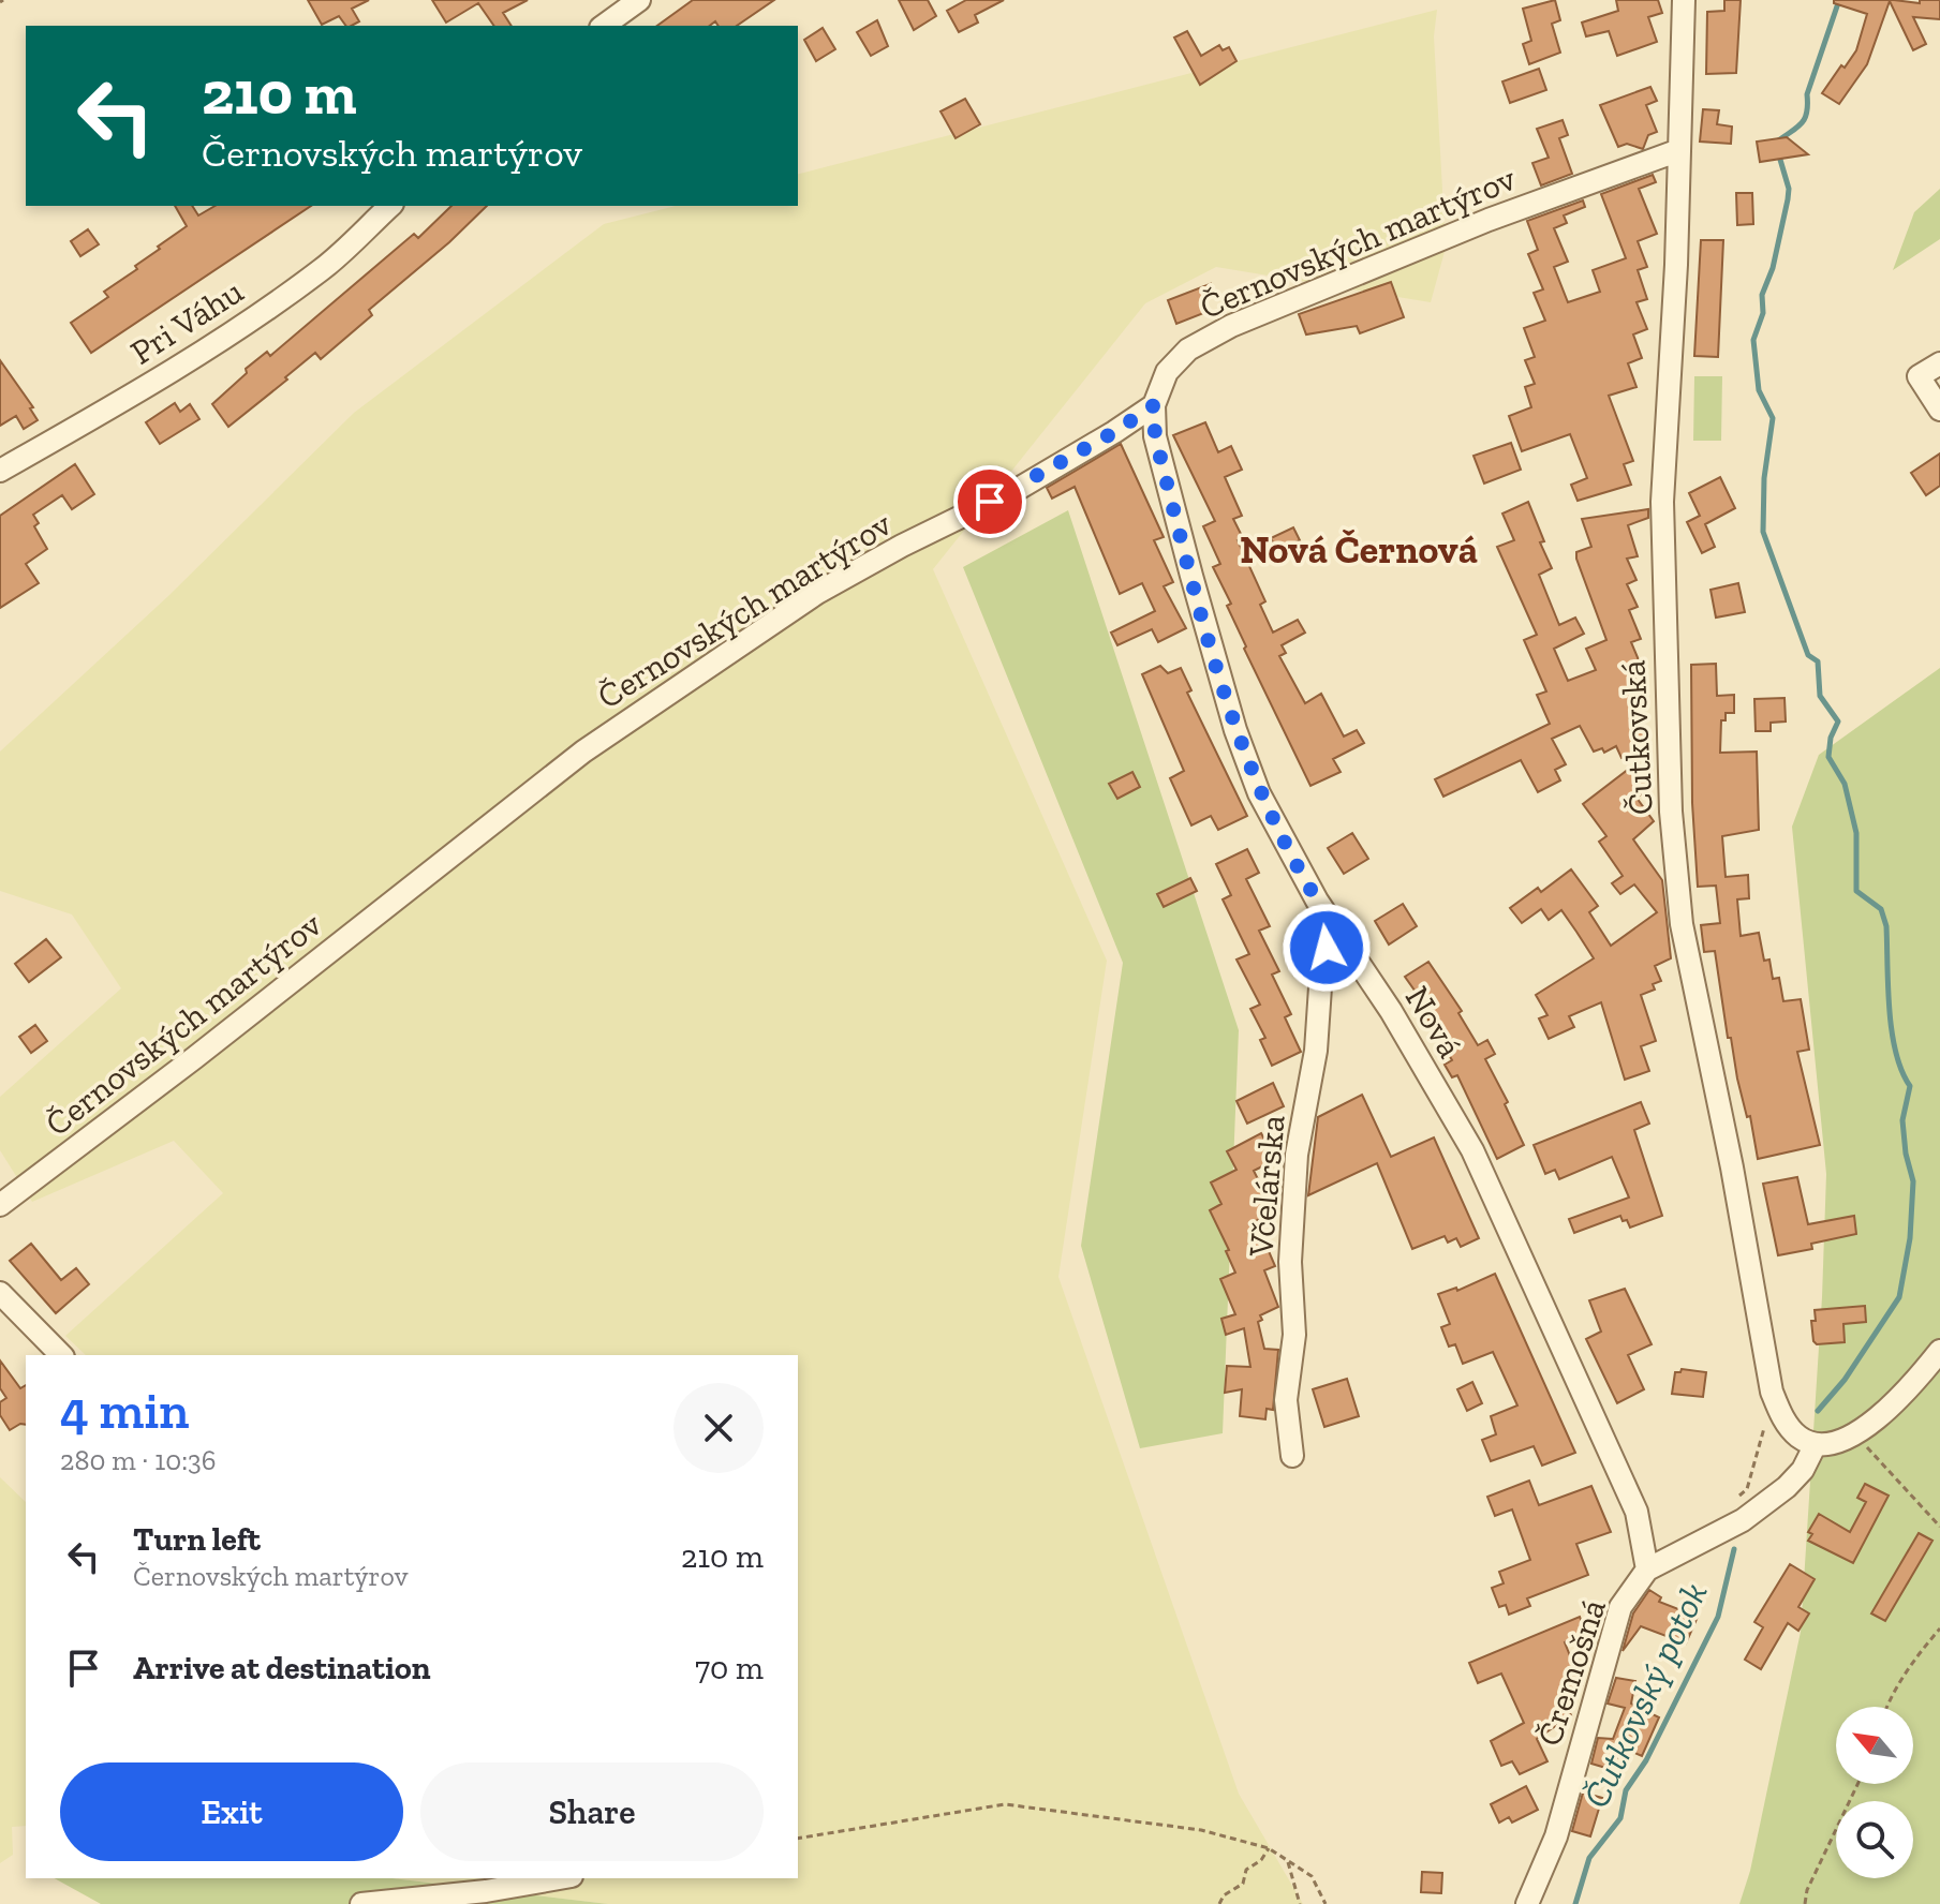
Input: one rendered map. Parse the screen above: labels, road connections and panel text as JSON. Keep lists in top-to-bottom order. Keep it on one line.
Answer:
{"streets":{"street":["Černovských martýrov","Pri Váhu","Čutkovská","Nová","Včelárska","Čremošná"]},"crossings":[["Černovských martýrov","Čutkovská"],["Černovských martýrov","Nová"],["Čutkovská","Čremošná"],["Nová","Včelárska"],["Nová","Čremošná"]],"districts":["Nová Černová"],"water":["Čutkovský potok"],"north":"top left","page":{"turn":["210 m","Černovských martýrov"],"heading":["4 min","280 m · 10:36"],"list":[{"name":"Turn left","note":"Černovských martýrov","value":"210 m"},{"name":"Arrive at destination","value":"70 m"}],"buttons":["Exit","Share"]}}
